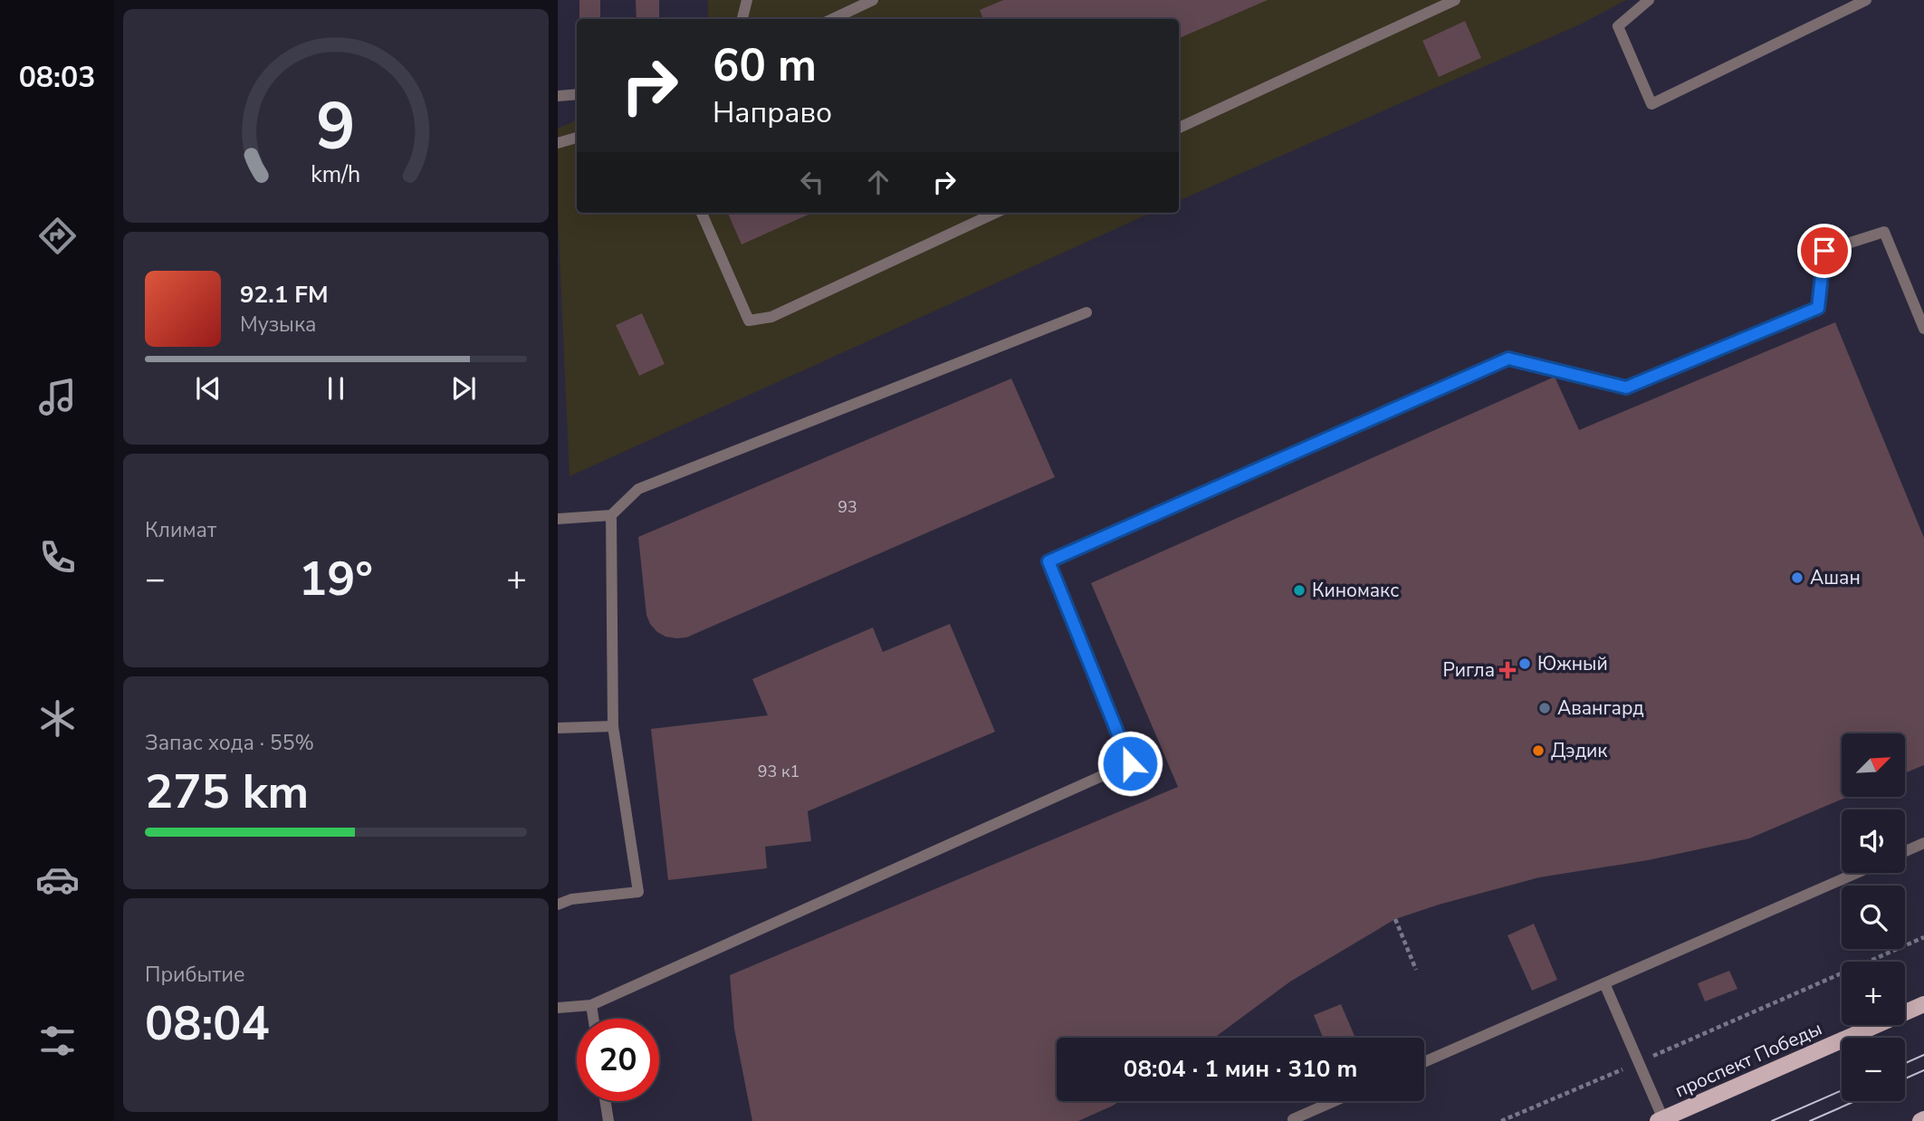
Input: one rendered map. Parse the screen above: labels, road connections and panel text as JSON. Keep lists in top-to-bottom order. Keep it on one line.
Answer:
{"streets":{"main road":["проспект Победы"]},"places":{"other":["Ашан","Киномакс","Южный","Авангард","Дэдик"],"health":["Ригла"]},"house_numbers":["93","93 к1"],"north":"top right","page":{"tabs":"08:03","turn":["60 m","Направо"],"song":["92.1 FM","Музыка"],"tile":["Климат",["Запас хода · 55%","275 km"],["Прибытие","08:04"]],"heat":["−","19°","+"],"map_buttons":["+","−"],"limit":"20","trip":"08:04 · 1 мин · 310 m","gauge":["9","km/h"]}}
